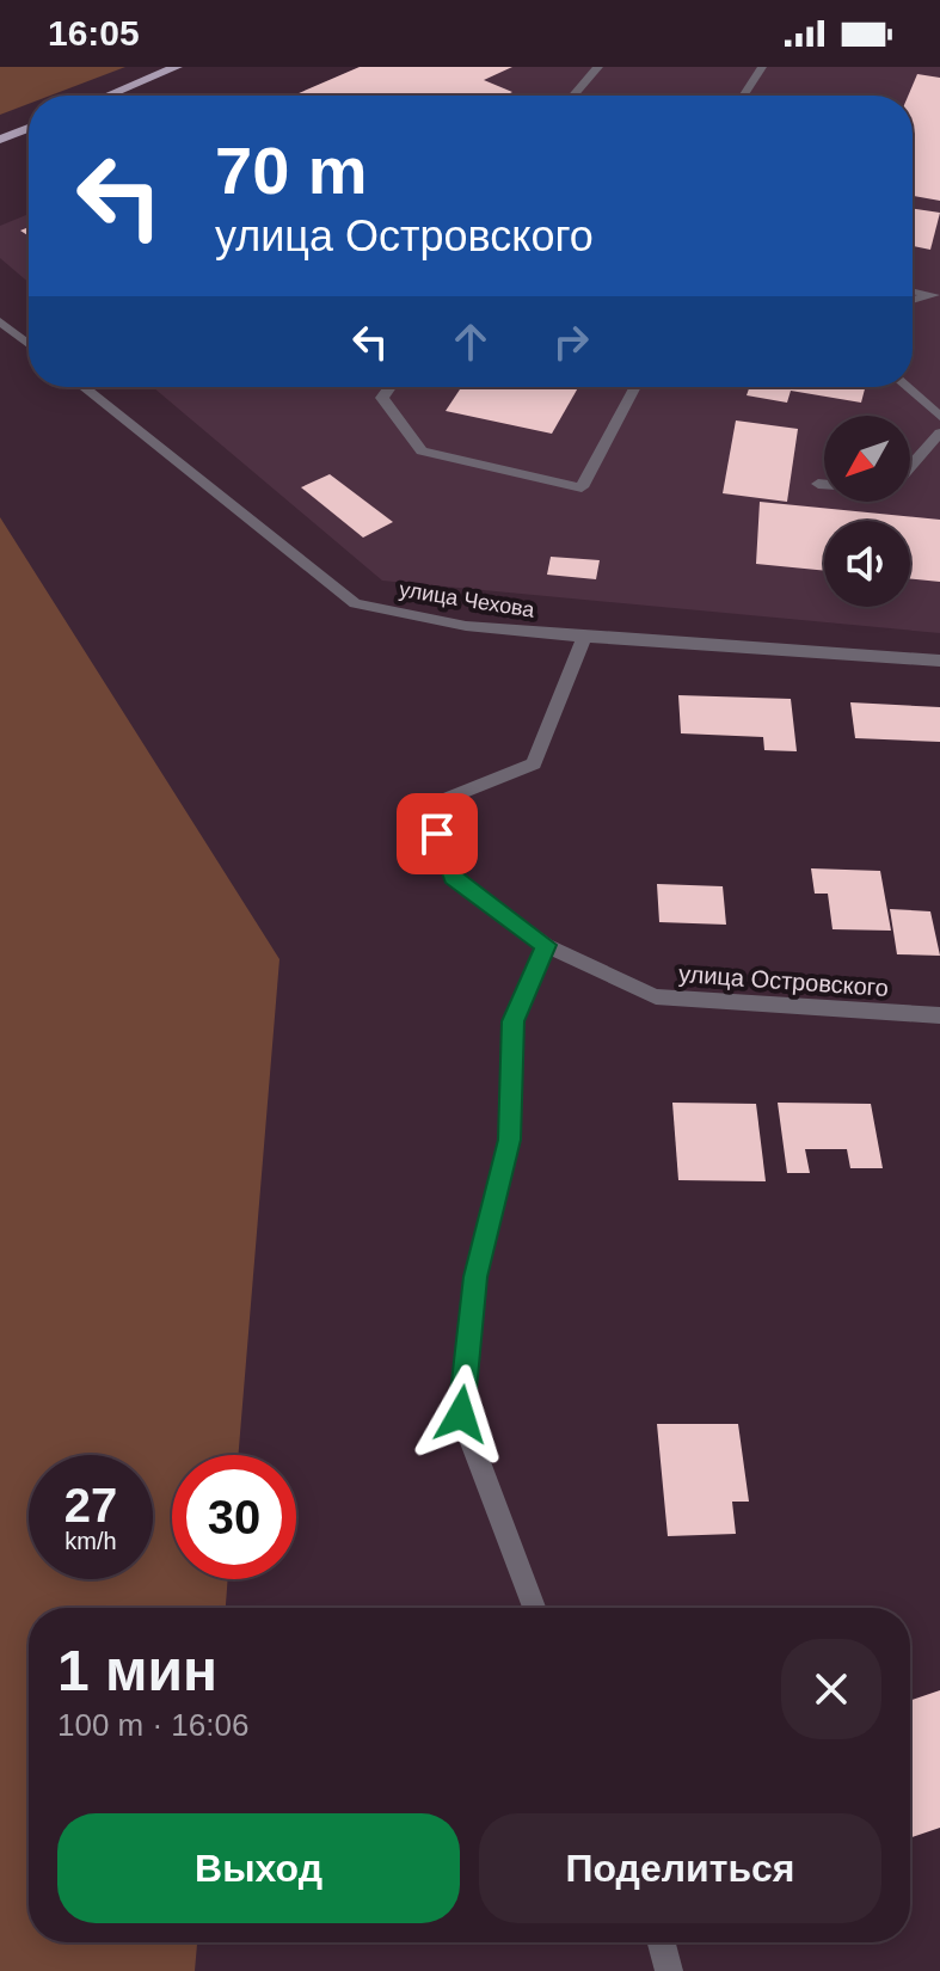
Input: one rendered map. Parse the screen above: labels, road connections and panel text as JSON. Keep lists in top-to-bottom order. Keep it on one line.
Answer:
{"streets":{"street":["улица Чехова","улица Островского"]},"crossings":[["улица Чехова","улица Островского"]],"north":"bottom left","page":{"status":"16:05","turn":["70 m","улица Островского"],"speed":"27 km/h","limit":"30","heading":["1 мин","100 m · 16:06"],"buttons":["Выход","Поделиться"]}}
